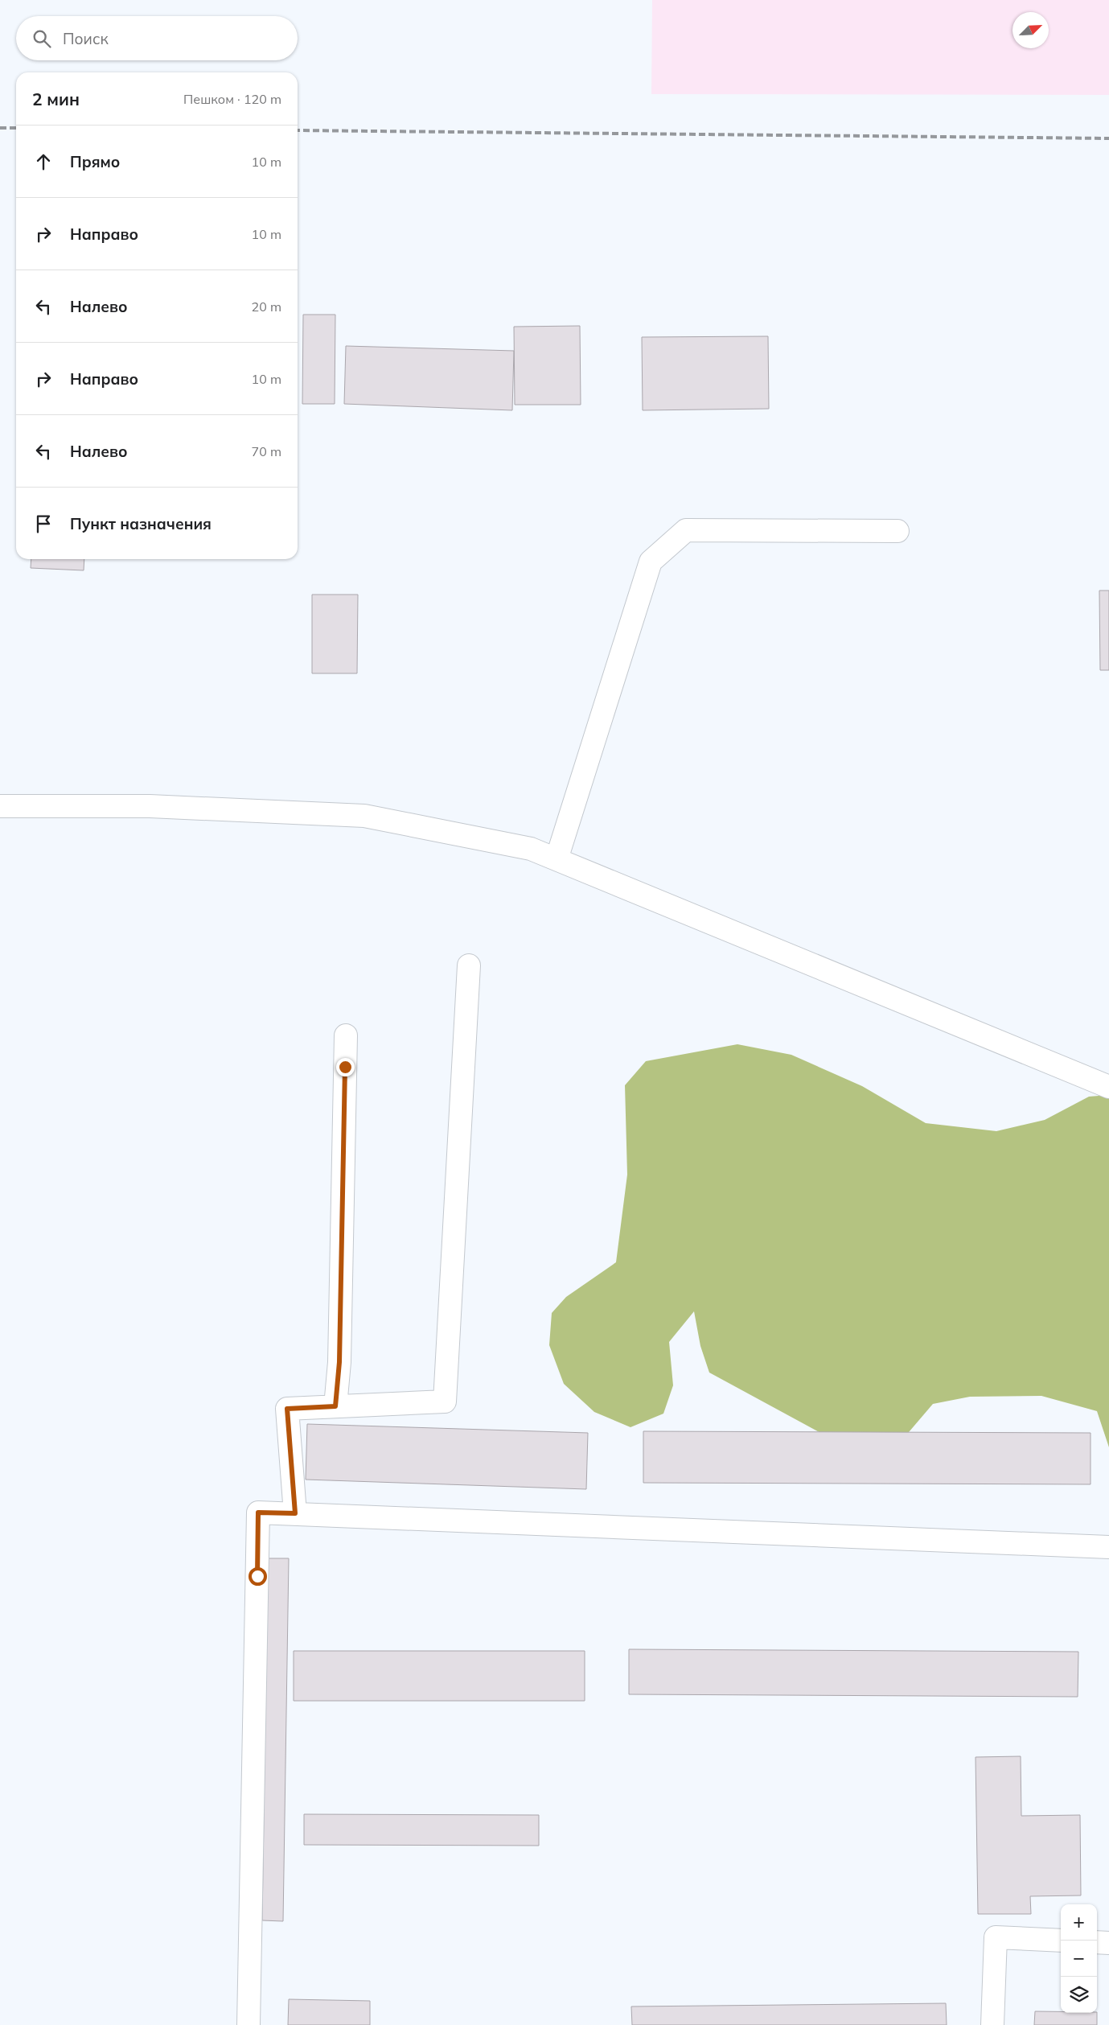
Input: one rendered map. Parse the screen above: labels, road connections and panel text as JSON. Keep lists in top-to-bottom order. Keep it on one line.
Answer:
{"north":"top right","page":{"search":"Поиск","heading":["2 мин","Пешком · 120 m"],"list":[["Прямо","10 m"],["Направо","10 m"],["Налево","20 m"],["Направо","10 m"],["Налево","70 m"],"Пункт назначения"],"map_buttons":["+","−"]}}
